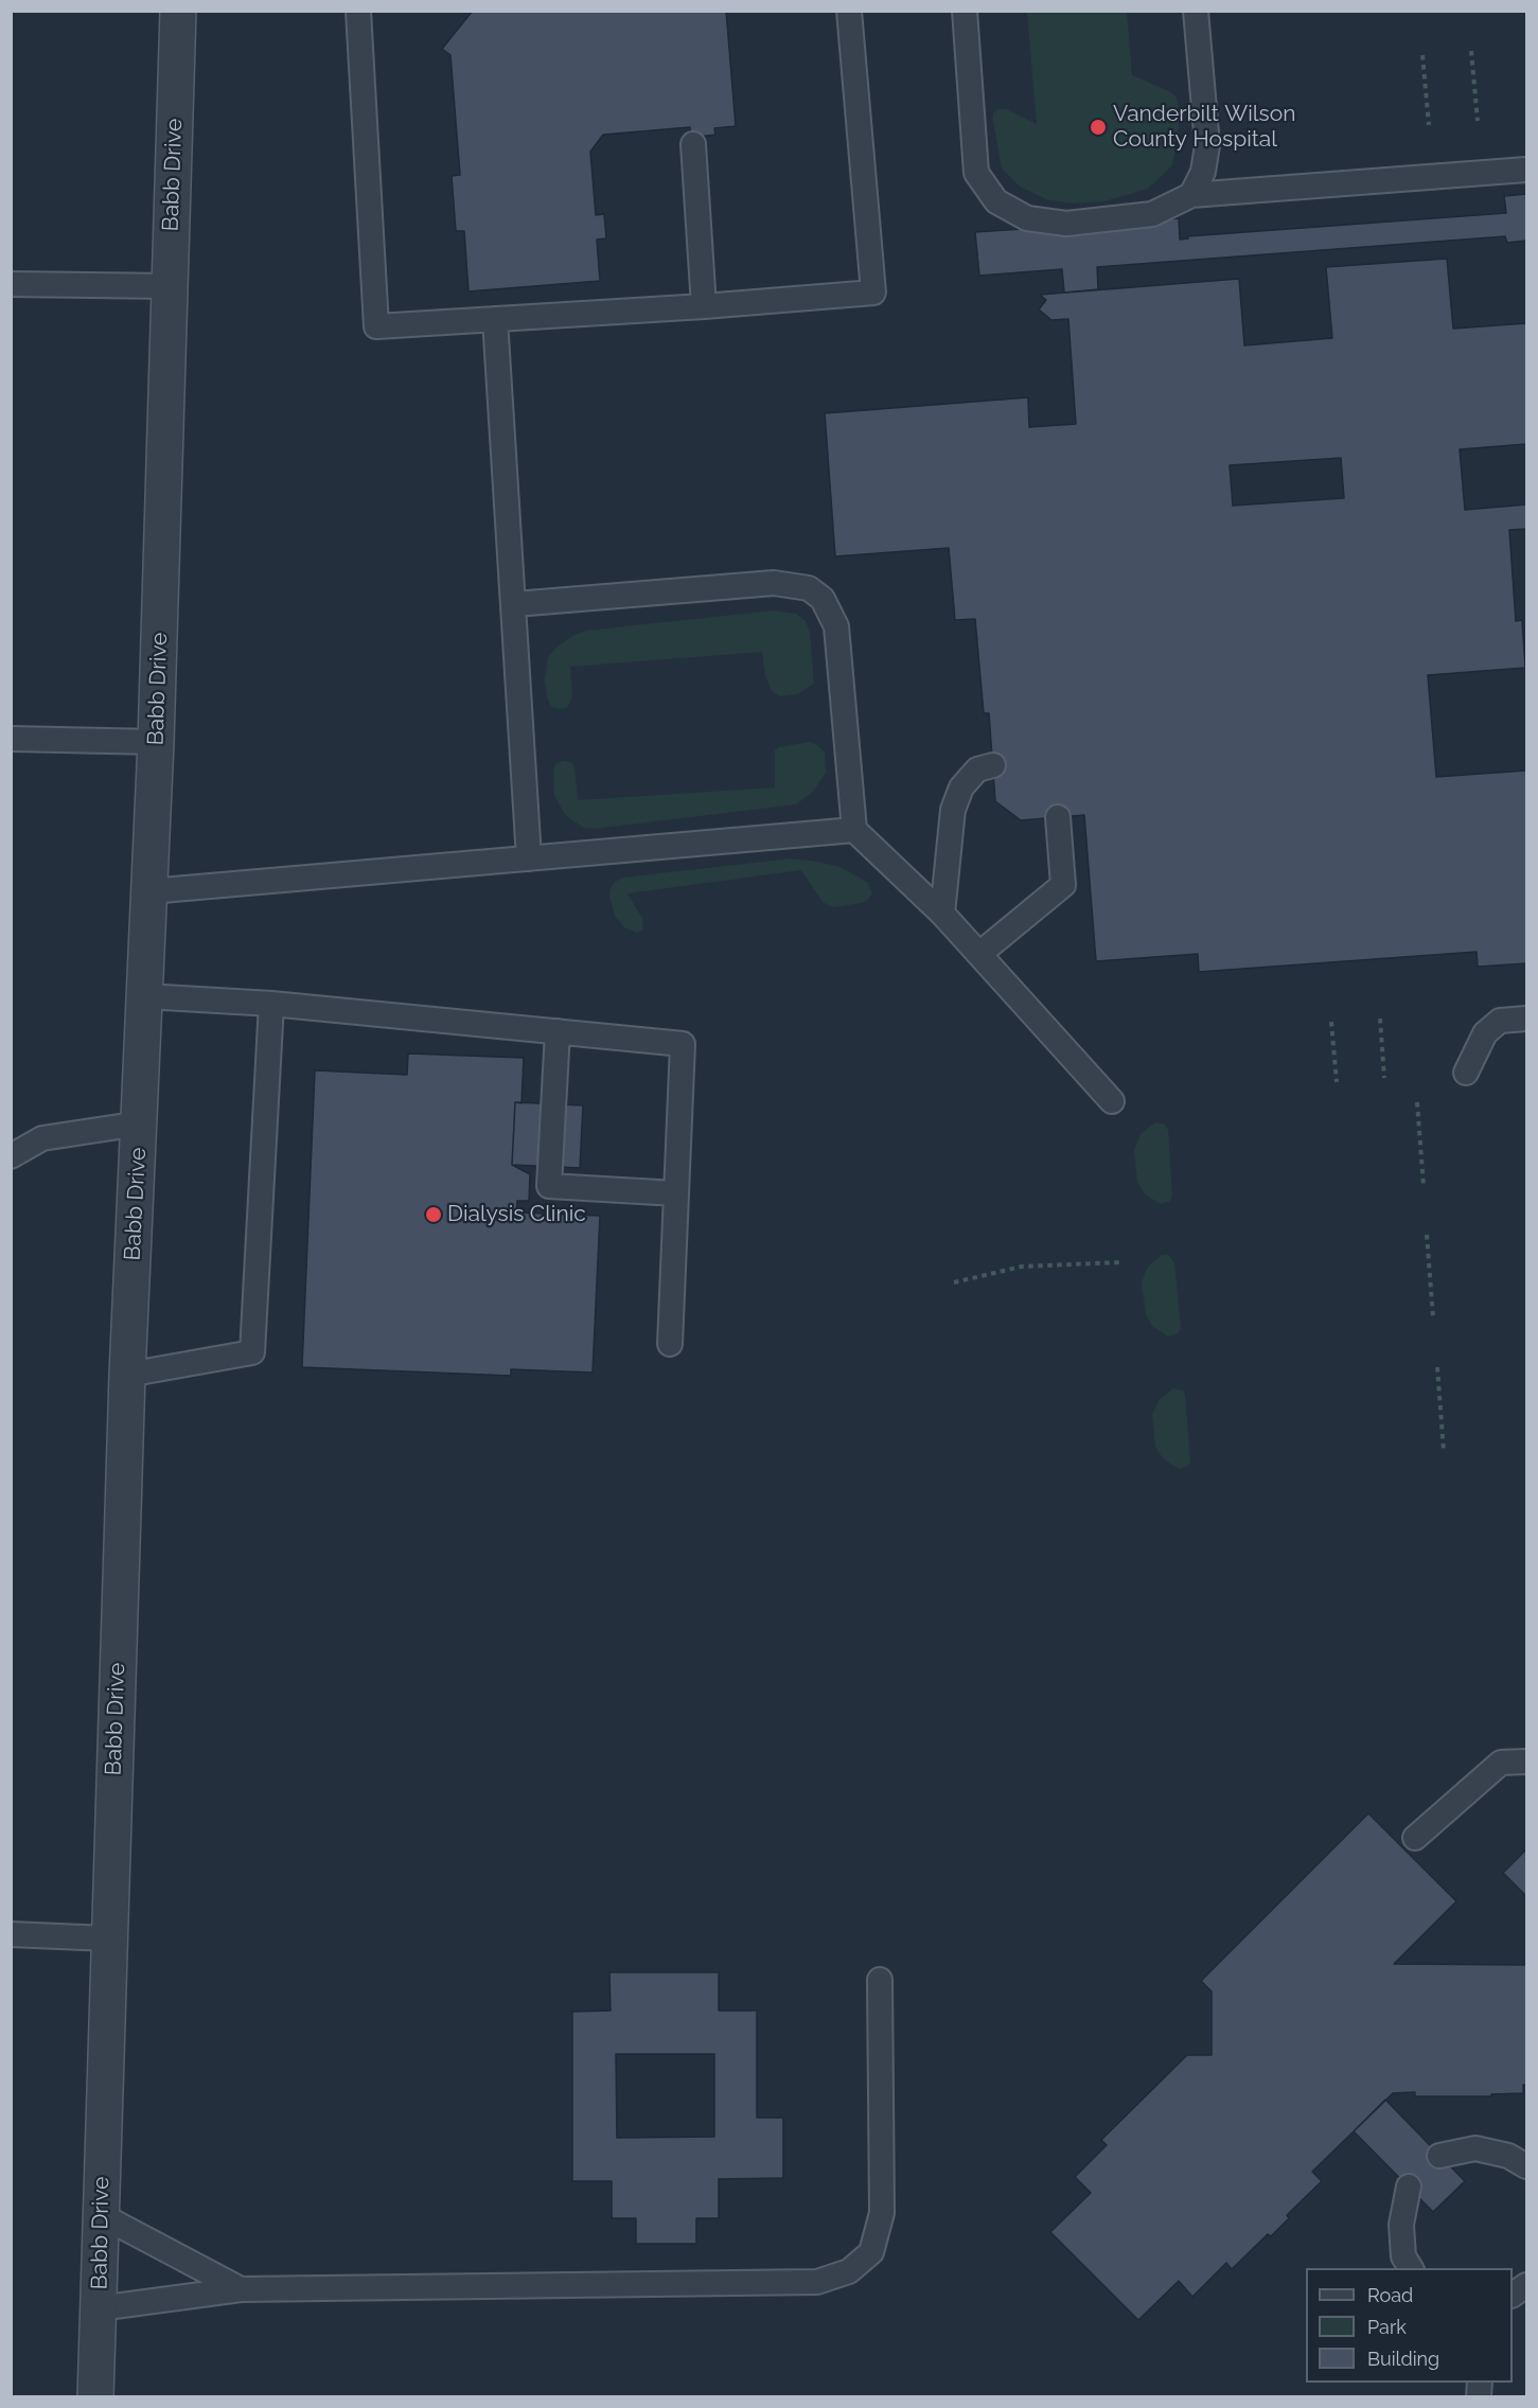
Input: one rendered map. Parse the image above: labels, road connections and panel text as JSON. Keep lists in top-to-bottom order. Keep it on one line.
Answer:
{"streets":{"street":["Babb Drive"]},"places":["Vanderbilt Wilson County Hospital","Dialysis Clinic"],"legend":["Road","Park","Building"]}
